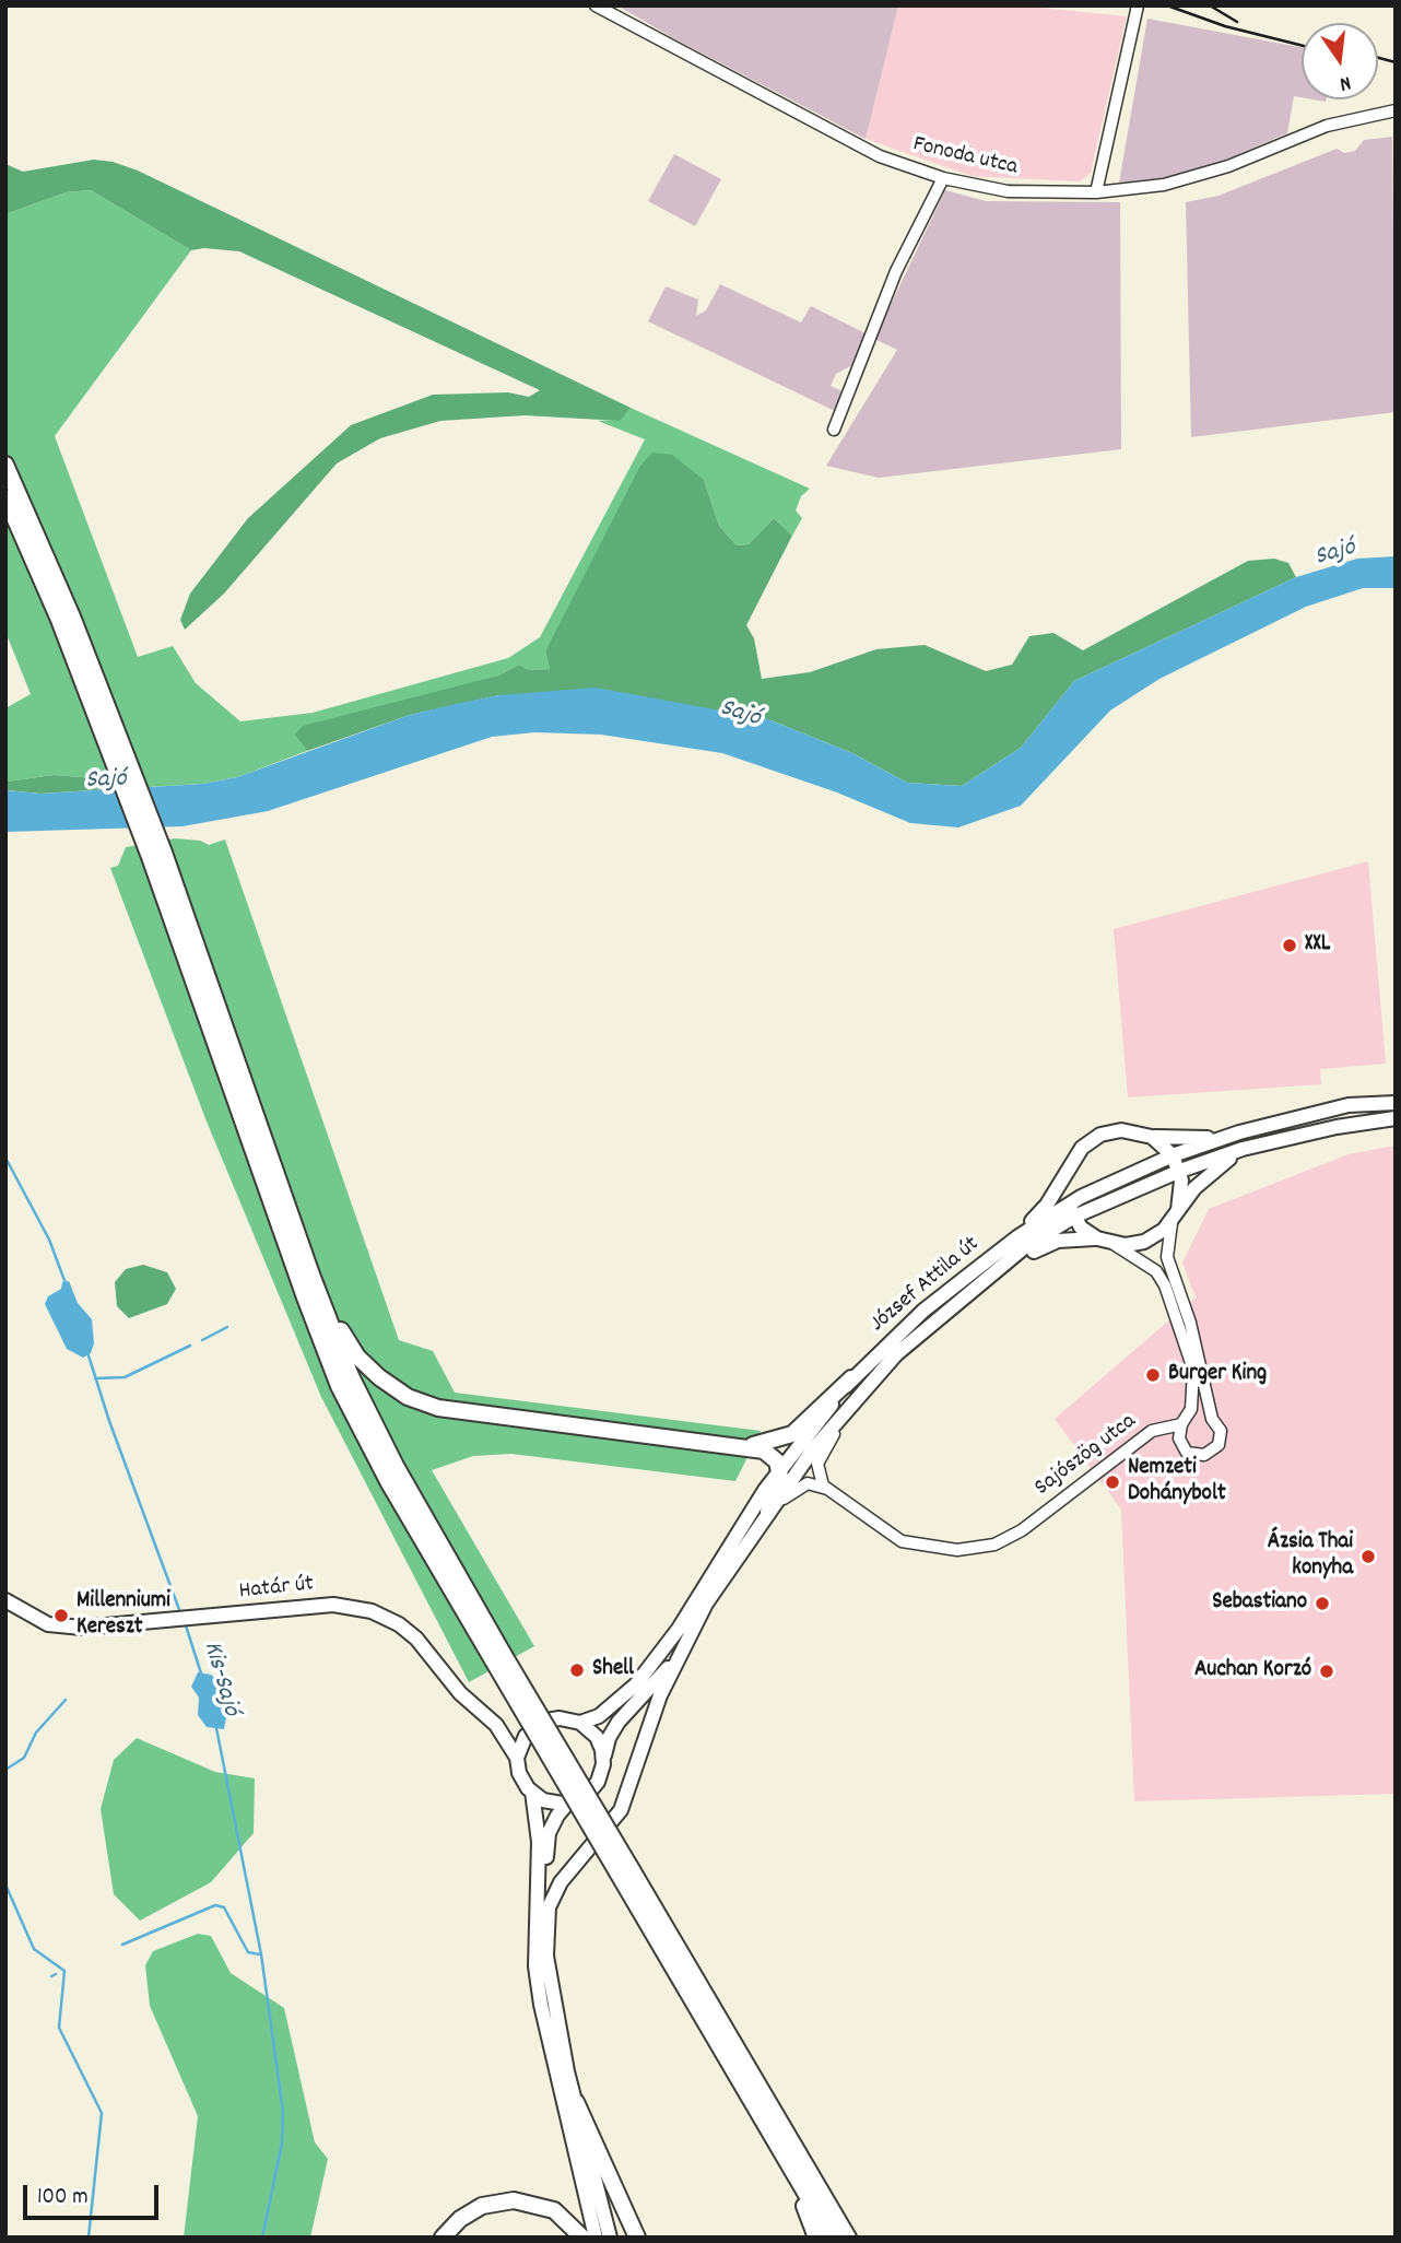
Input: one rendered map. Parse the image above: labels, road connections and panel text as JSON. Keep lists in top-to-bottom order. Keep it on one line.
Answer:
{"streets":{"main road":["József Attila út","Határ út"],"street":["Fonoda utca","Sajószög utca"]},"crossings":[["József Attila út","Határ út"]],"water":["Sajó","Kis-Sajó"],"places":["XXL","Burger King","Nemzeti Dohánybolt","Ázsia Thai konyha","Sebastiano","Millenniumi Kereszt","Shell","Auchan Korzó"],"scale_bar":"100 m","north":"bottom"}
